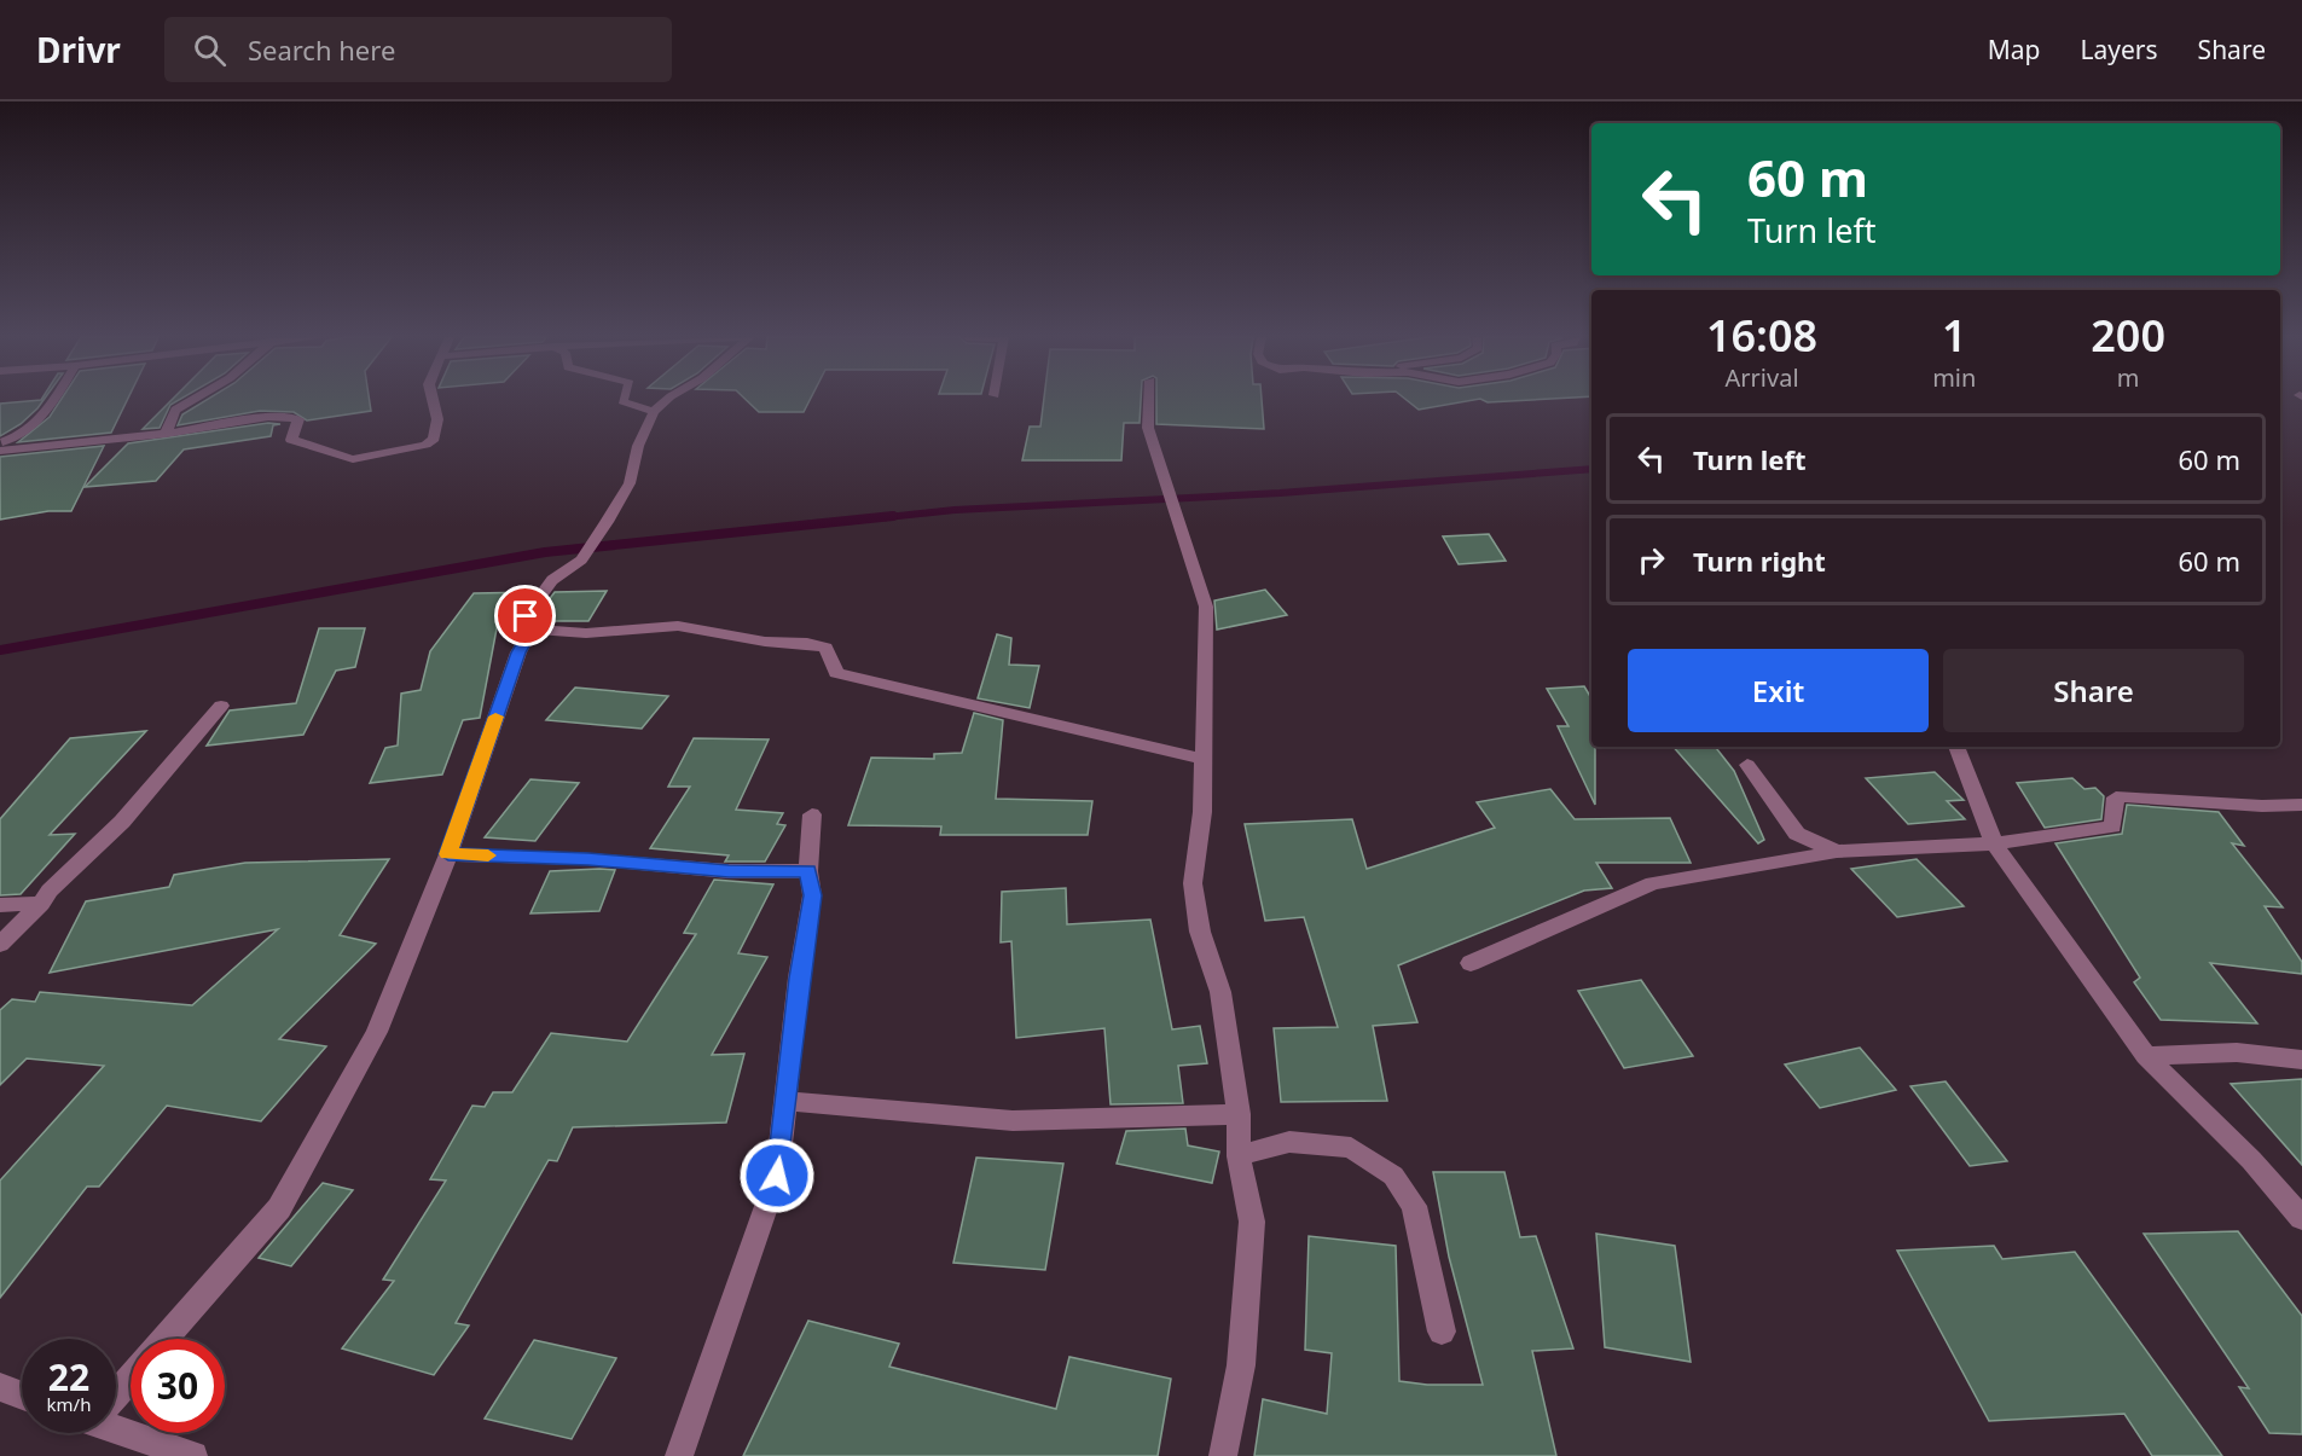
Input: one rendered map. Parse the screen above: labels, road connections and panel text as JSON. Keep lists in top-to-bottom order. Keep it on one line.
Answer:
{"page":{"header":"Drivr","search":"Search here","nav":["Map","Layers","Share"],"turn":["60 m","Turn left"],"eta":["16:08","Arrival","1","min","200","m"],"list":[{"name":"Turn left","value":"60 m"},{"name":"Turn right","value":"60 m"}],"buttons":["Exit","Share"],"speed":"22 km/h","limit":"30"}}
